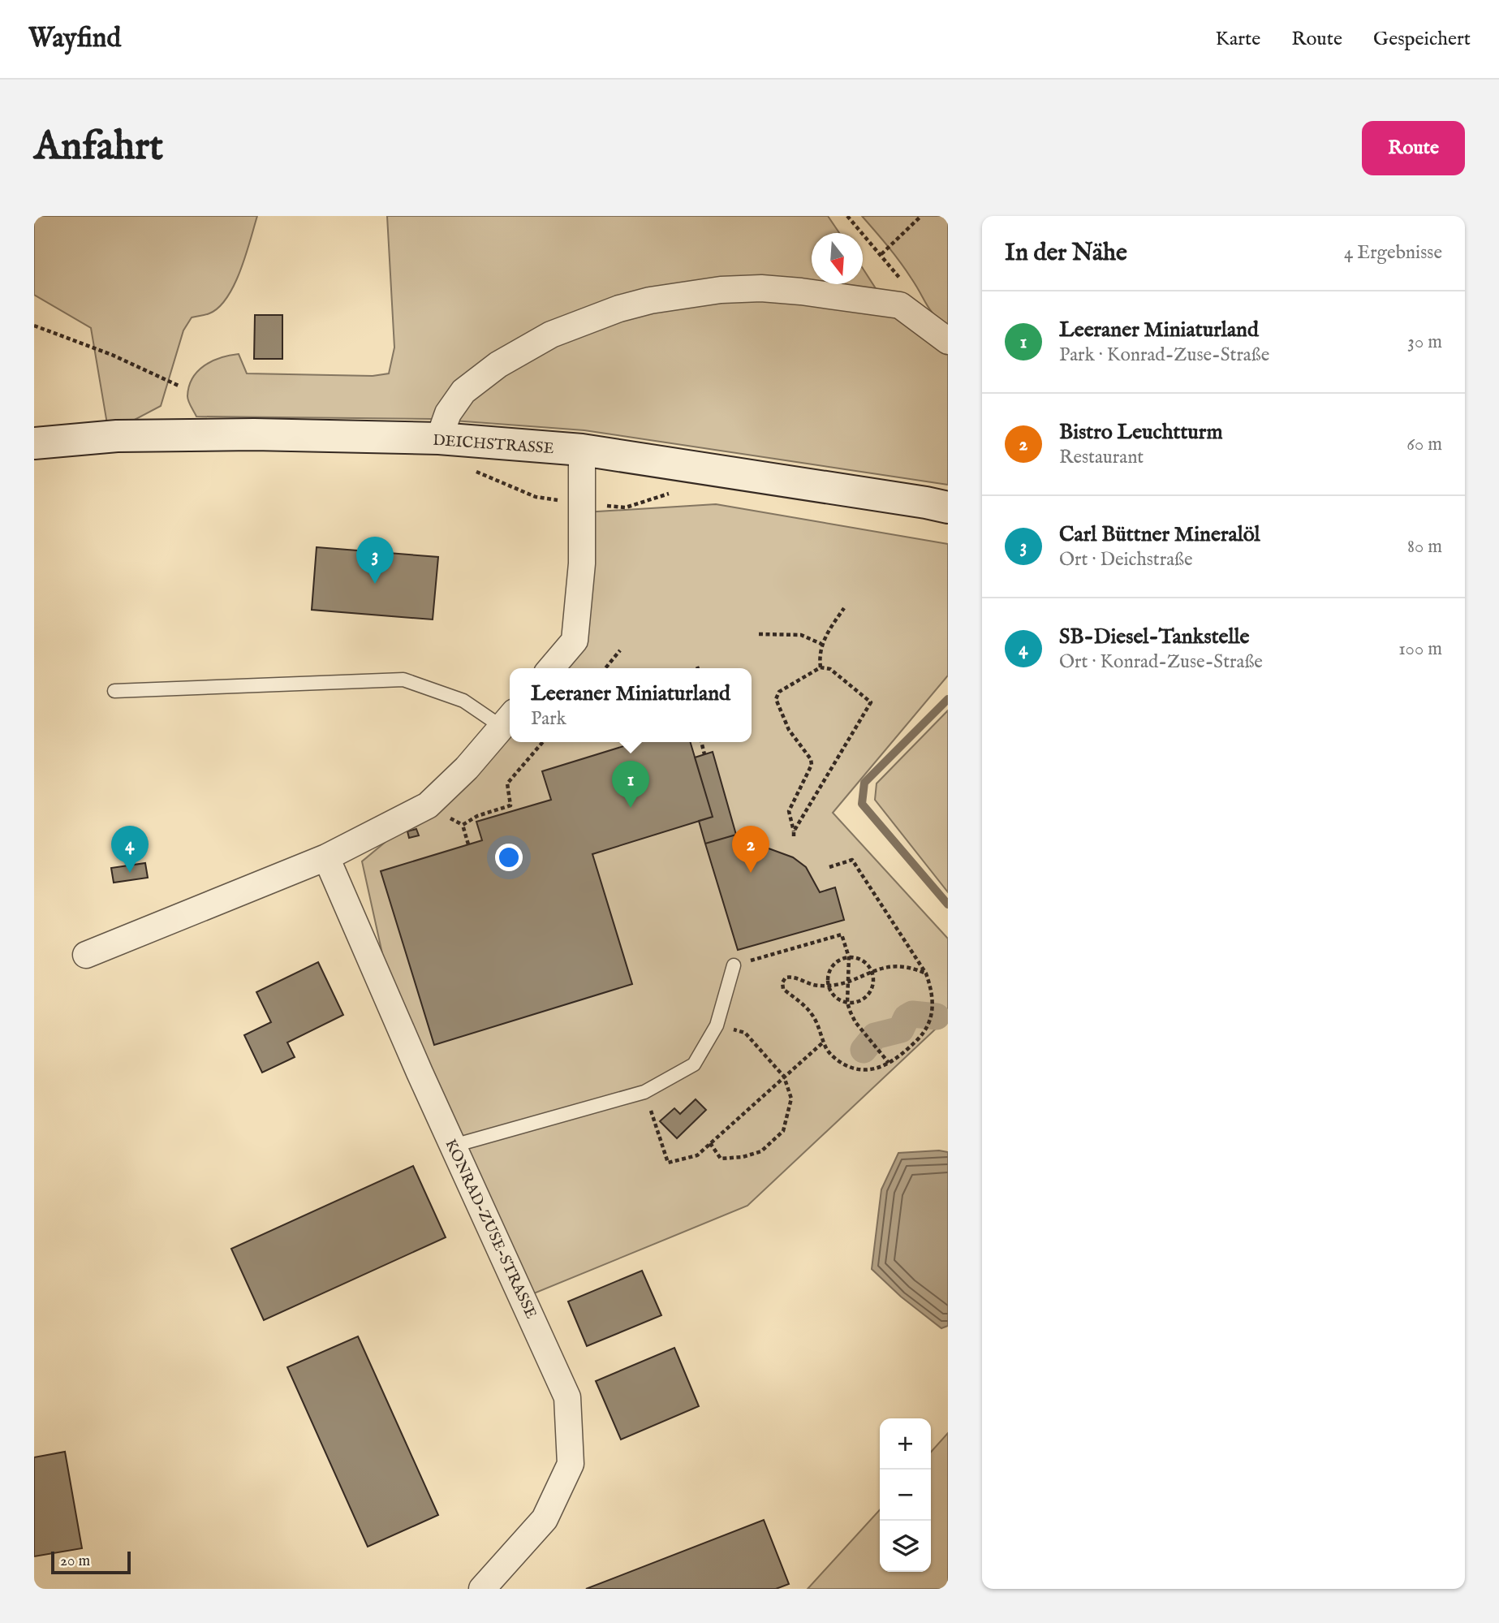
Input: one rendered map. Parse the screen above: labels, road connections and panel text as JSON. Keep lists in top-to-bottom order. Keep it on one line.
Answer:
{"streets":{"main road":["DEICHSTRASSE"],"street":["KONRAD-ZUSE-STRASSE"]},"scale_bar":"20 m","north":"bottom","page":{"header":"Wayfind","nav":["Karte","Route","Gespeichert"],"buttons":"Route","title":"Anfahrt","heading":["In der Nähe","4 Ergebnisse"],"list":[{"mark":"1","name":"Leeraner Miniaturland","note":"Park · Konrad-Zuse-Straße","value":"30 m"},{"mark":"2","name":"Bistro Leuchtturm","note":"Restaurant","value":"60 m"},{"mark":"3","name":"Carl Büttner Mineralöl","note":"Ort · Deichstraße","value":"80 m"},{"mark":"4","name":"SB-Diesel-Tankstelle","note":"Ort · Konrad-Zuse-Straße","value":"100 m"}],"pins":["3","1","2","4"],"popup":["Leeraner Miniaturland","Park"],"map_buttons":["+","−"],"scale":"20 m"}}
